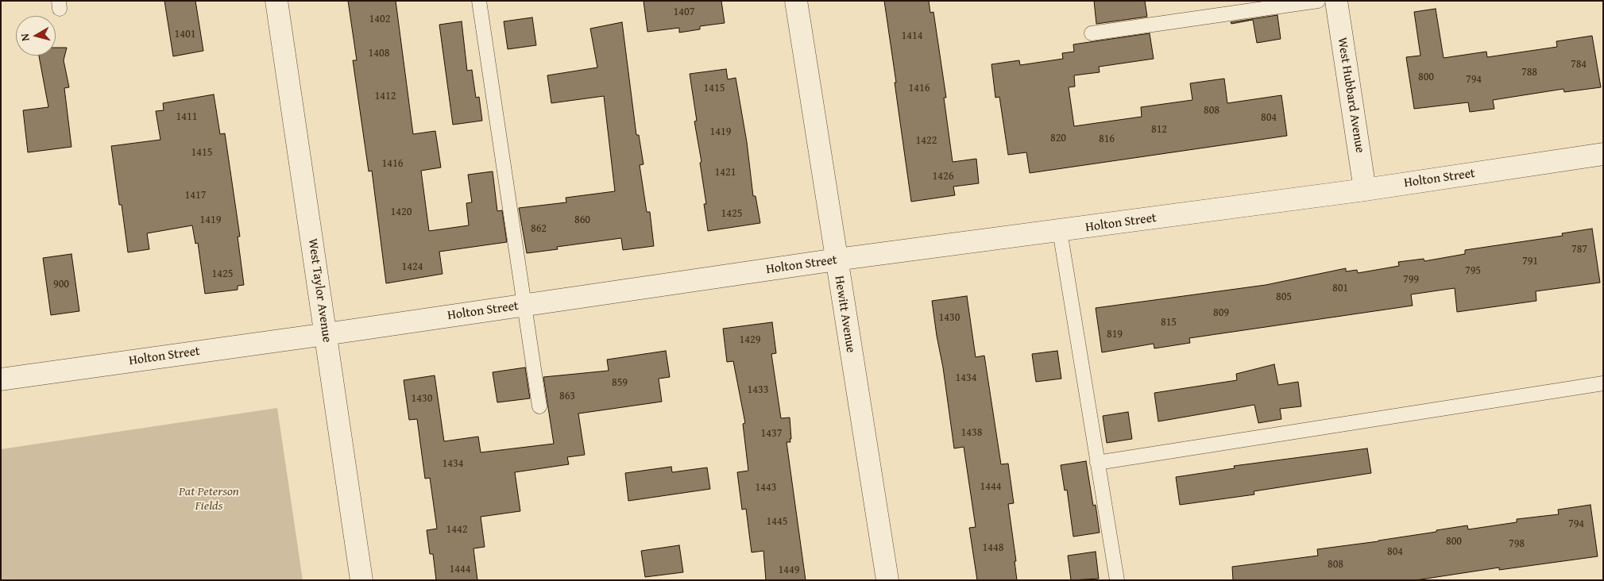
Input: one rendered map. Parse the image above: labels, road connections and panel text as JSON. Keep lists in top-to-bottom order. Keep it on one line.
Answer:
{"streets":{"street":["West Hubbard Avenue","Holton Street","West Taylor Avenue","Hewitt Avenue"]},"crossings":[["West Hubbard Avenue","Holton Street"],["Holton Street","West Taylor Avenue"],["Holton Street","Hewitt Avenue"]],"parks":["Pat Peterson Fields"],"house_numbers":["1407","1402","1401","1414","1408","784","788","800","794","1415","1416","1412","808","1411","804","812","1419","820","816","1422","1415","1416","1421","1426","1417","1420","1425","1419","860","862","787","791","1424","795","1425","799","900","801","805","809","1430","815","819","1429","1434","859","1433","863","1430","1438","1437","1434","1444","1443","1445","794","1442","800","798","1448","804","808","1444","1449"],"north":"left"}
